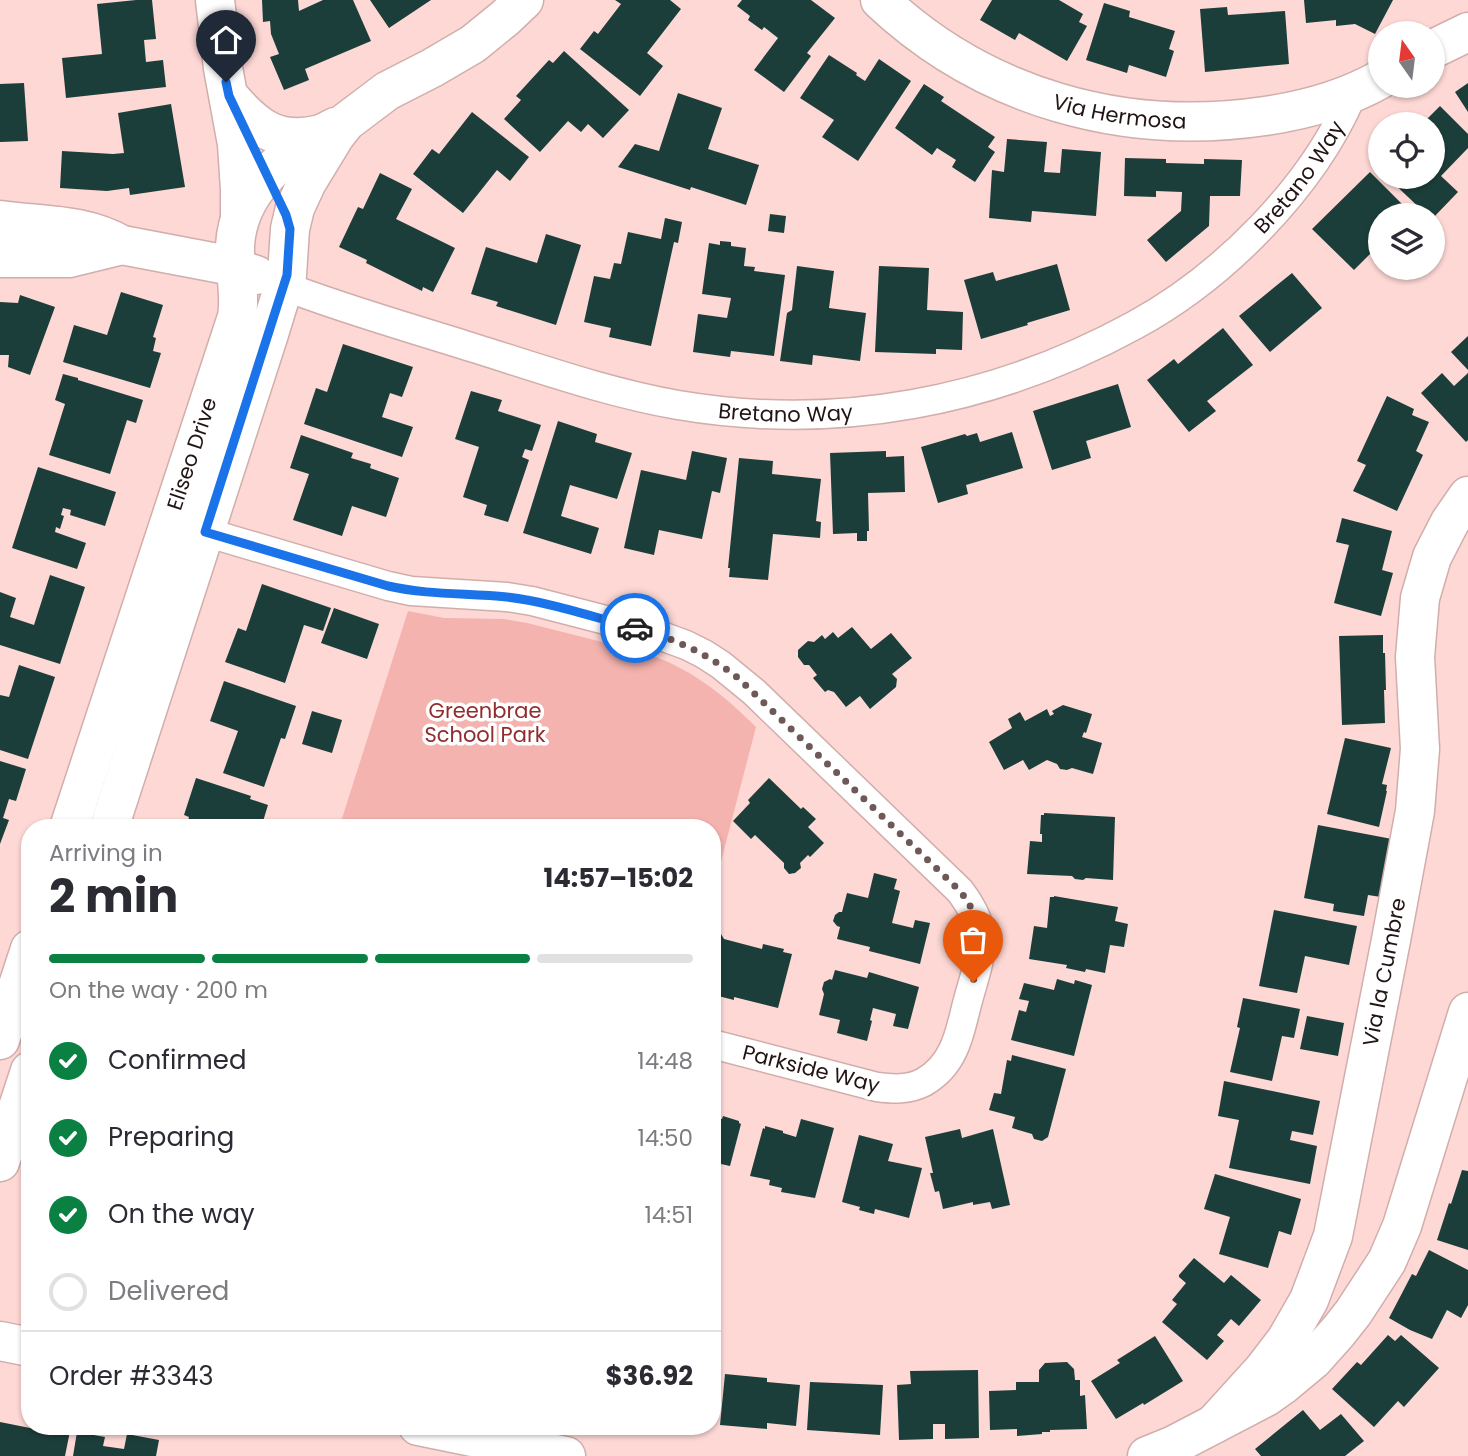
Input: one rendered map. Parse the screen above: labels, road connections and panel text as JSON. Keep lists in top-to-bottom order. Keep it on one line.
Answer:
{"streets":{"street":["Via Hermosa","Bretano Way","Eliseo Drive","Via la Cumbre","Parkside Way"]},"crossings":[["Via Hermosa","Bretano Way"],["Bretano Way","Eliseo Drive"],["Eliseo Drive","Parkside Way"]],"parks":["Greenbrae School Park"],"north":"top","page":{"heading":["2 min","Arriving in","14:57–15:02"],"panel":["Order #3343","$36.92"],"bar":"On the way · 200 m","list":[["Confirmed","14:48"],["Preparing","14:50"],["On the way","14:51"],"Delivered"]}}
